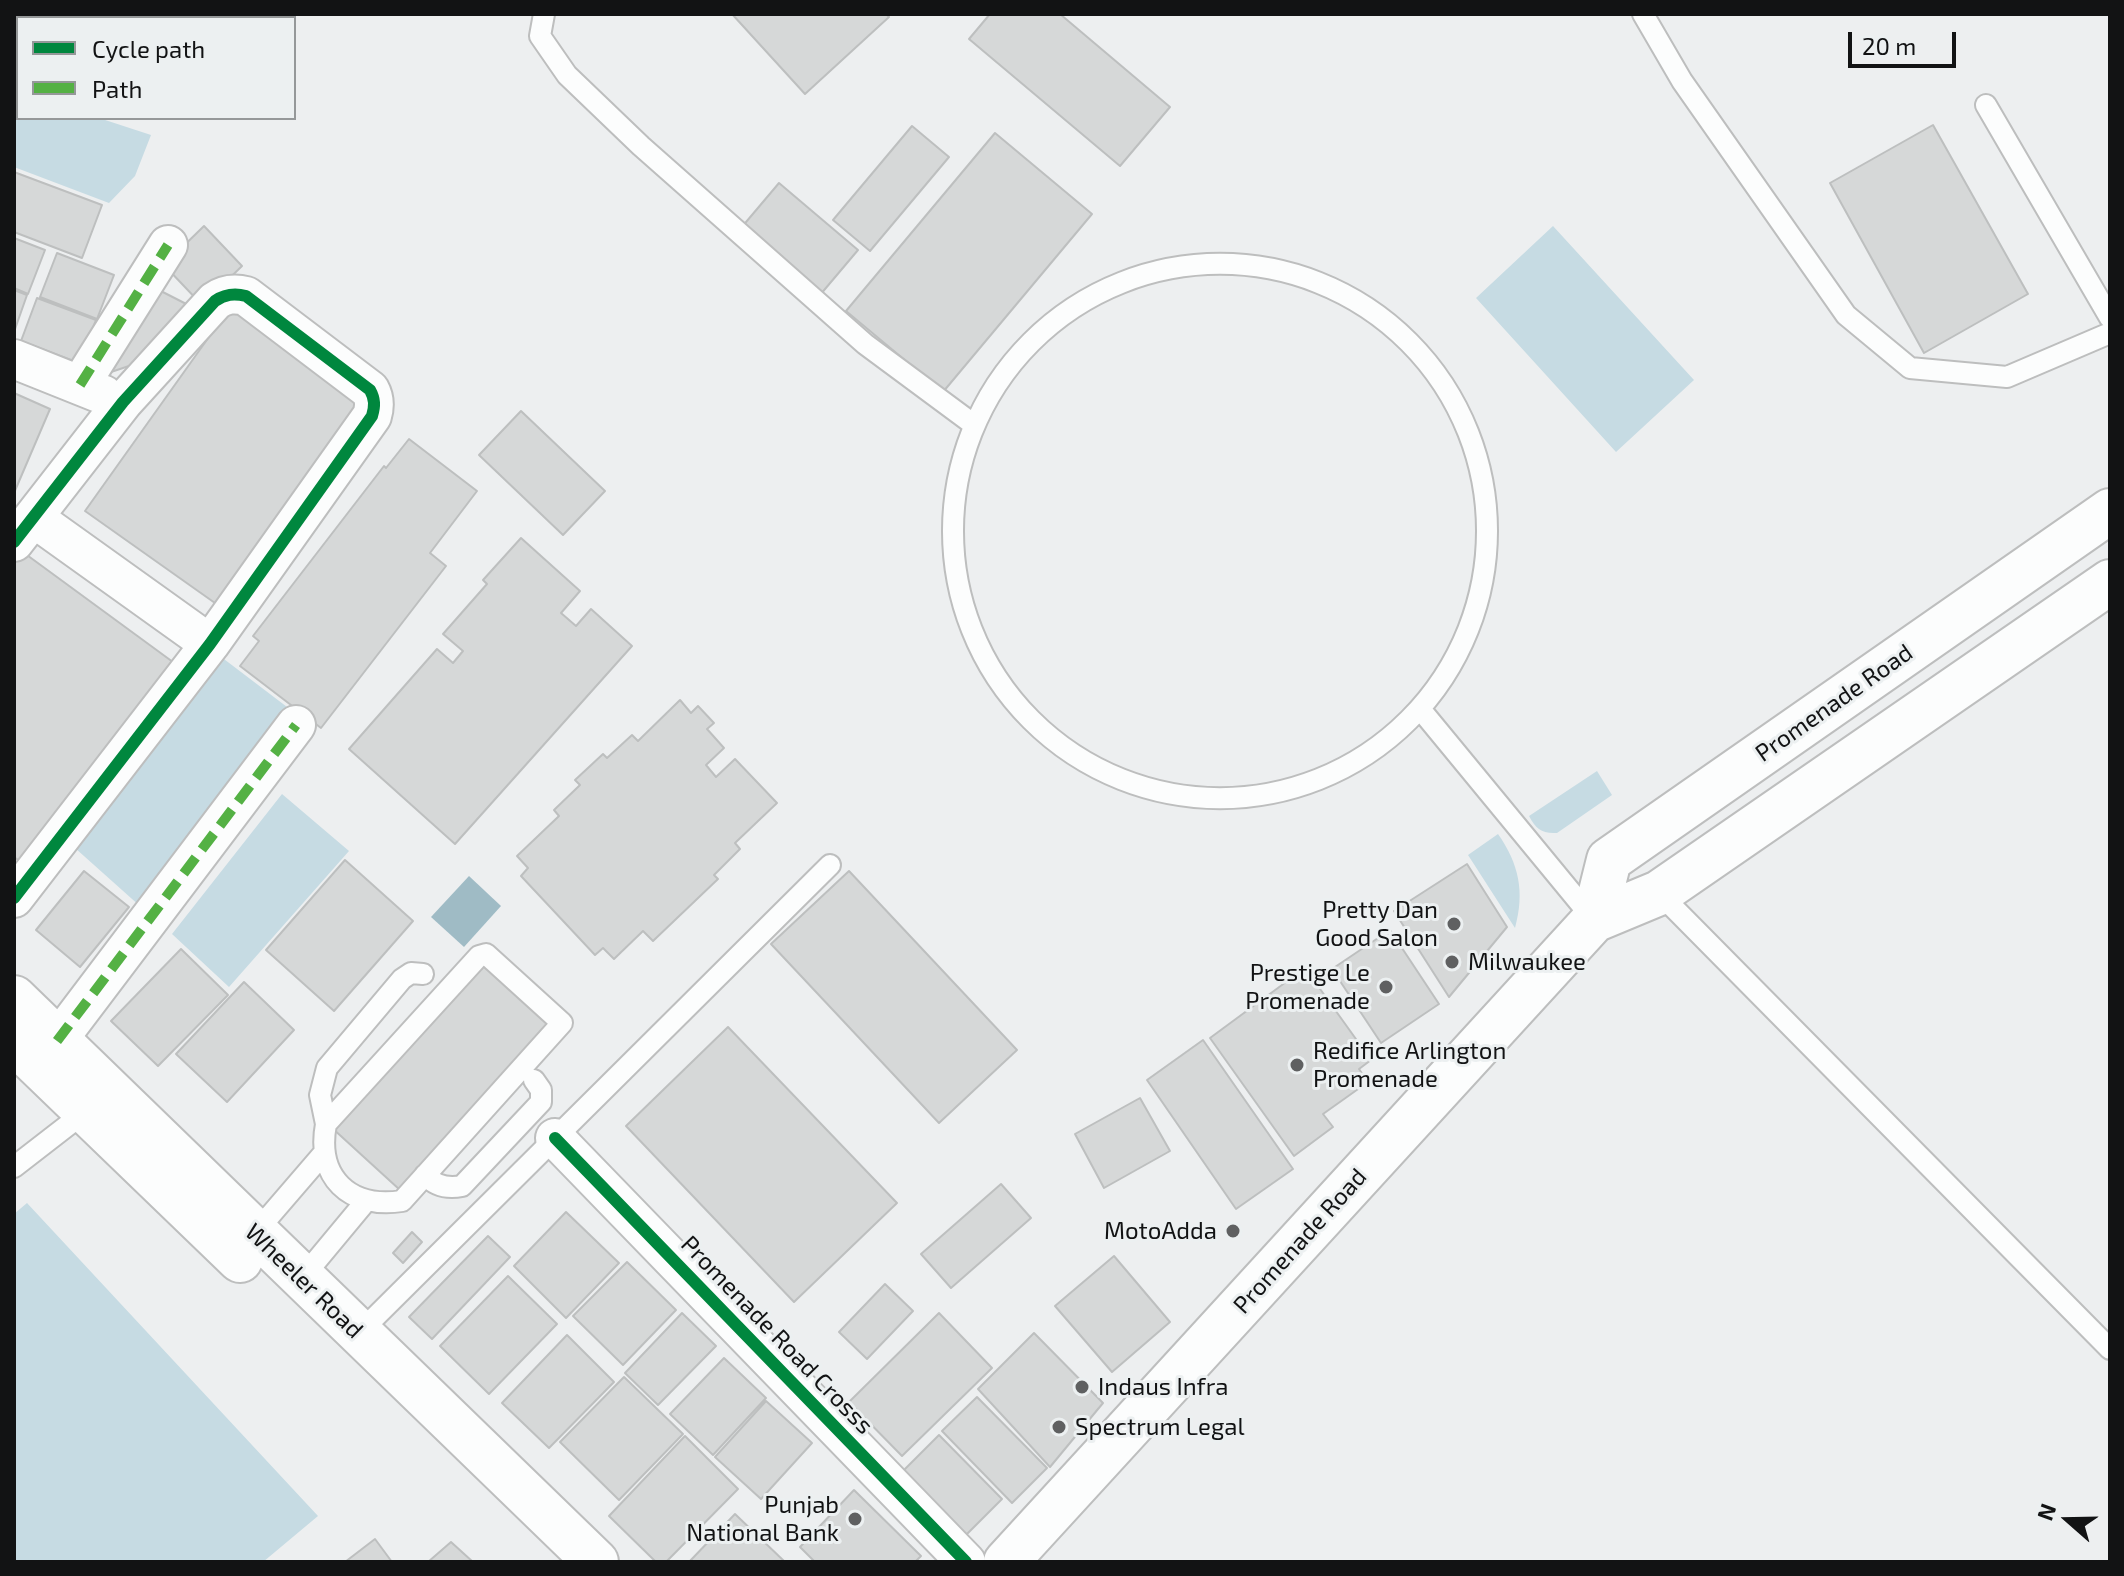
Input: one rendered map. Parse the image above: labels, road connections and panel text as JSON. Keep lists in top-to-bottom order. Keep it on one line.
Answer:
{"streets":{"main road":["Promenade Road","Wheeler Road"],"street":["Promenade Road Crosss"]},"places":["Pretty Dan Good Salon","Milwaukee","Prestige Le Promenade","Redifice Arlington Promenade","MotoAdda","Indaus Infra","Spectrum Legal","Punjab National Bank"],"legend":["Cycle path","Path"],"scale_bar":"20 m","north":"left"}
